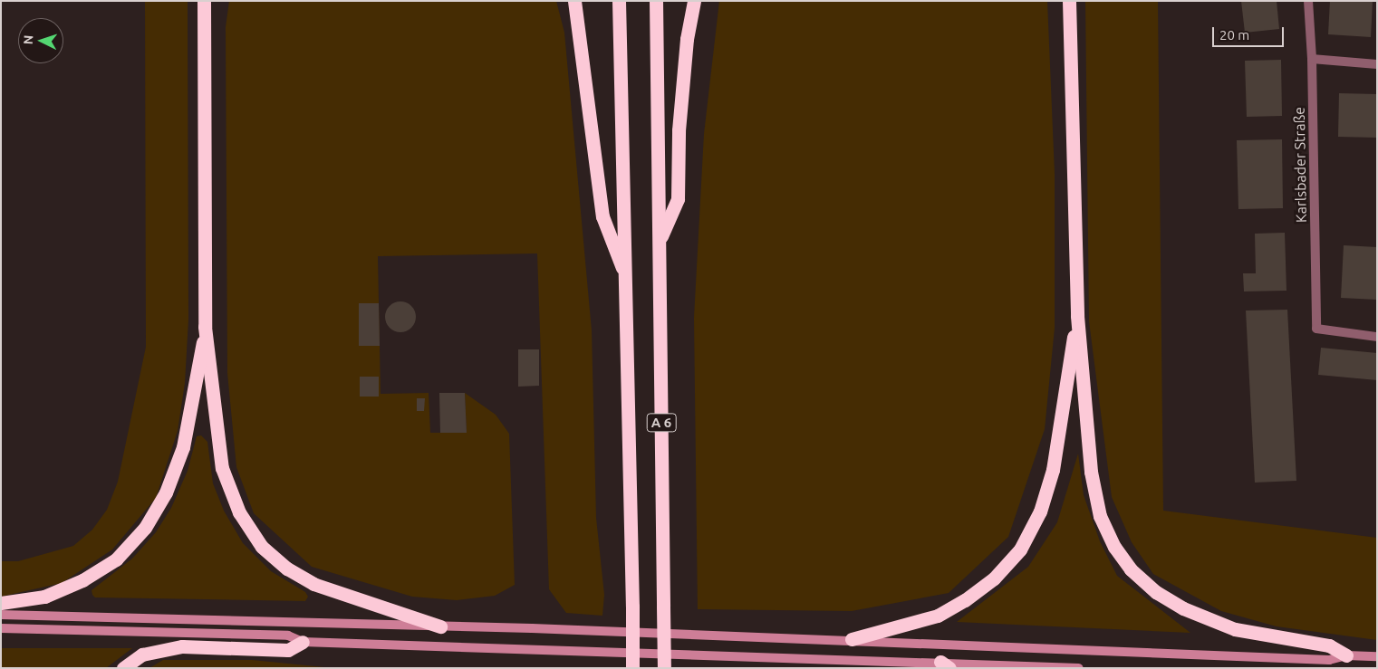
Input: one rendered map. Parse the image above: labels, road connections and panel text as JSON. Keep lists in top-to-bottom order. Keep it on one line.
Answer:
{"streets":{"highway":["A 6"],"street":["Karlsbader Straße"]},"scale_bar":"20 m","north":"left"}
